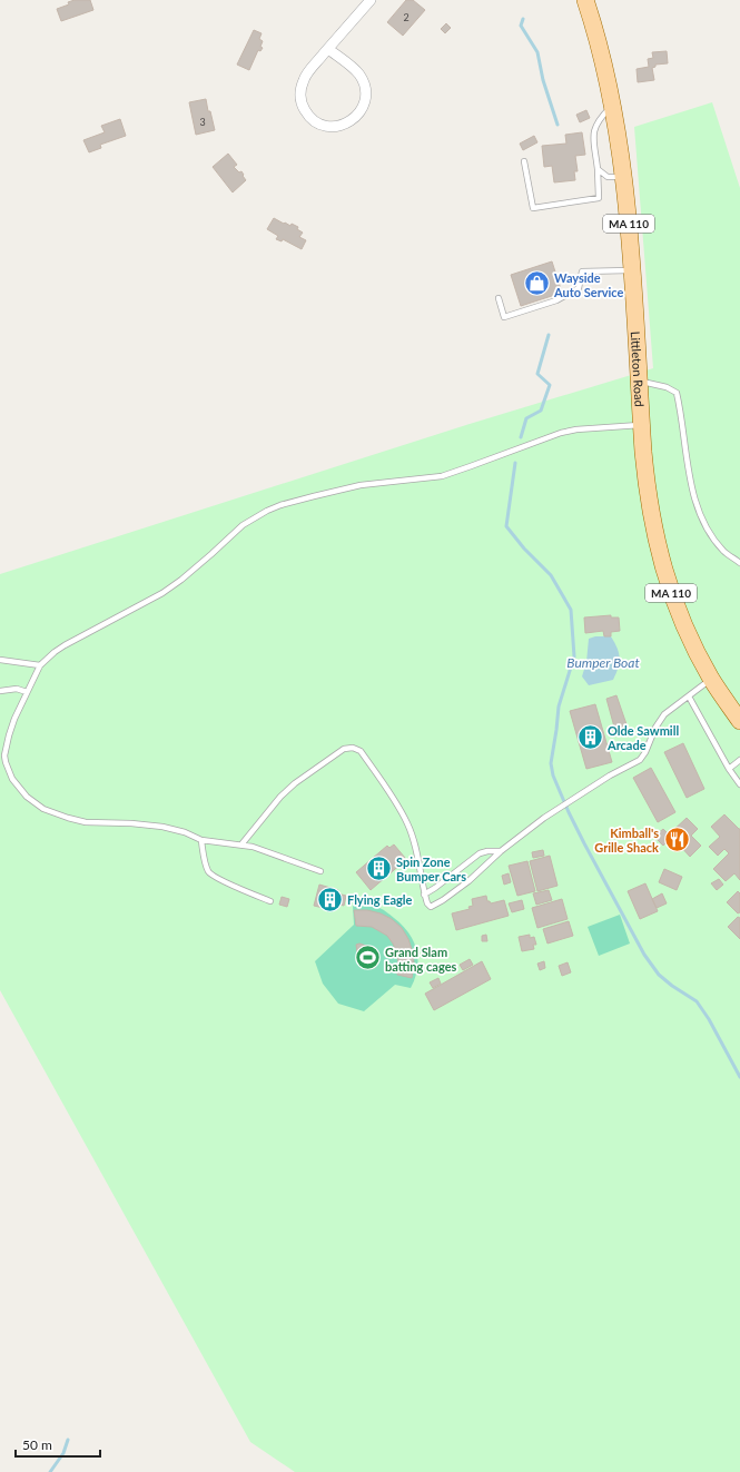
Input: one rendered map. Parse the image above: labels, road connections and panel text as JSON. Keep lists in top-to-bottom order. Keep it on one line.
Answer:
{"streets":{"main road":["MA 110","Littleton Road"]},"water":["Bumper Boat"],"places":{"shop":["Wayside Auto Service"],"building":["Olde Sawmill Arcade","Spin Zone Bumper Cars","Flying Eagle"],"restaurant":["Kimball's Grille Shack"],"sports":["Grand Slam batting cages"]},"house_numbers":["2","3"],"scale_bar":"50 m"}
